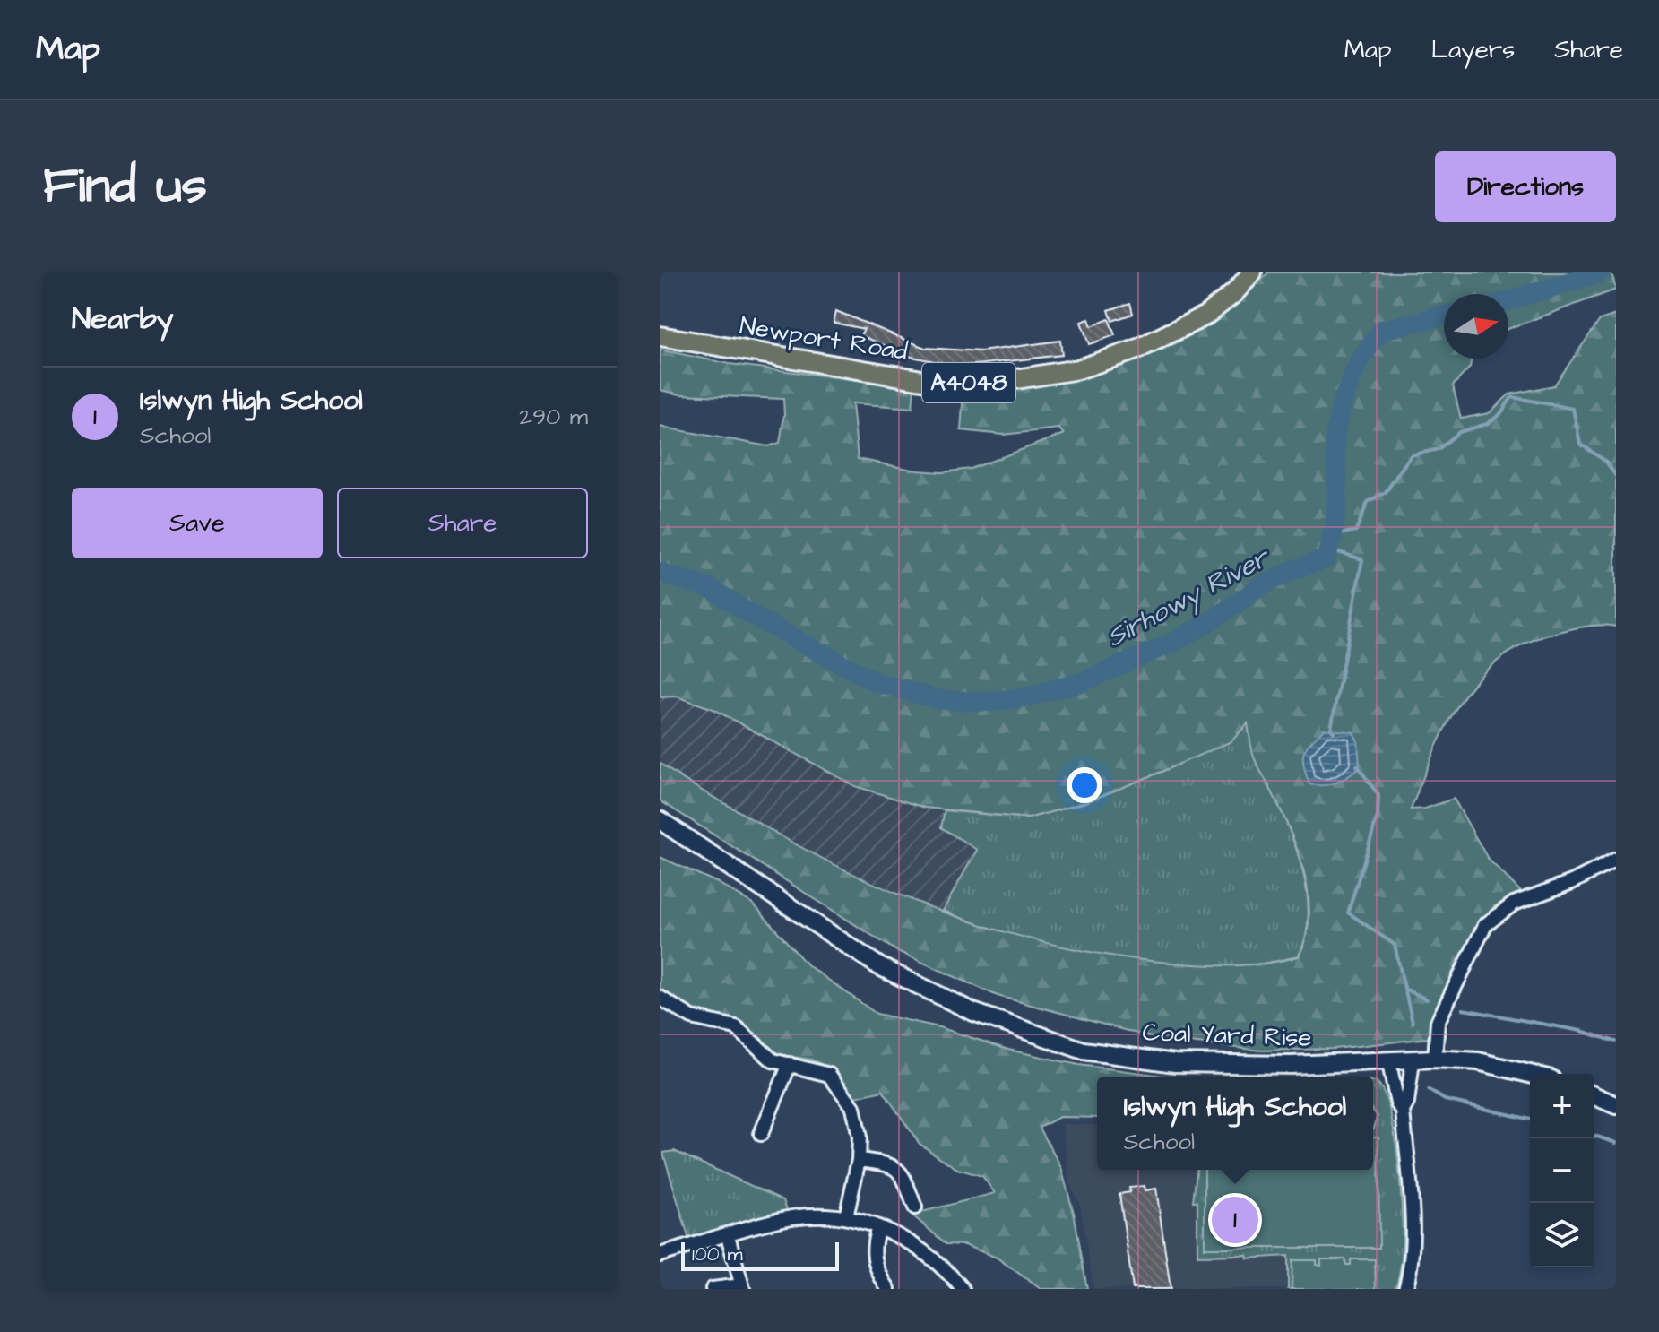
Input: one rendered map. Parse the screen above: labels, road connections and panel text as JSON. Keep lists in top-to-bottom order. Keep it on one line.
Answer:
{"streets":{"main road":["Newport Road","A4048","Coal Yard Rise"]},"water":["Sirhowy River"],"scale_bar":"100 m","north":"right","page":{"header":"Map","nav":["Map","Layers","Share"],"title":"Find us","buttons":["Directions",["Save","Share"]],"heading":"Nearby","list":[{"mark":"1","name":"Islwyn High School","note":"School","value":"290 m"}],"map_buttons":["+","−"],"popup":["Islwyn High School","School"],"pins":"1","scale":"100 m"}}
